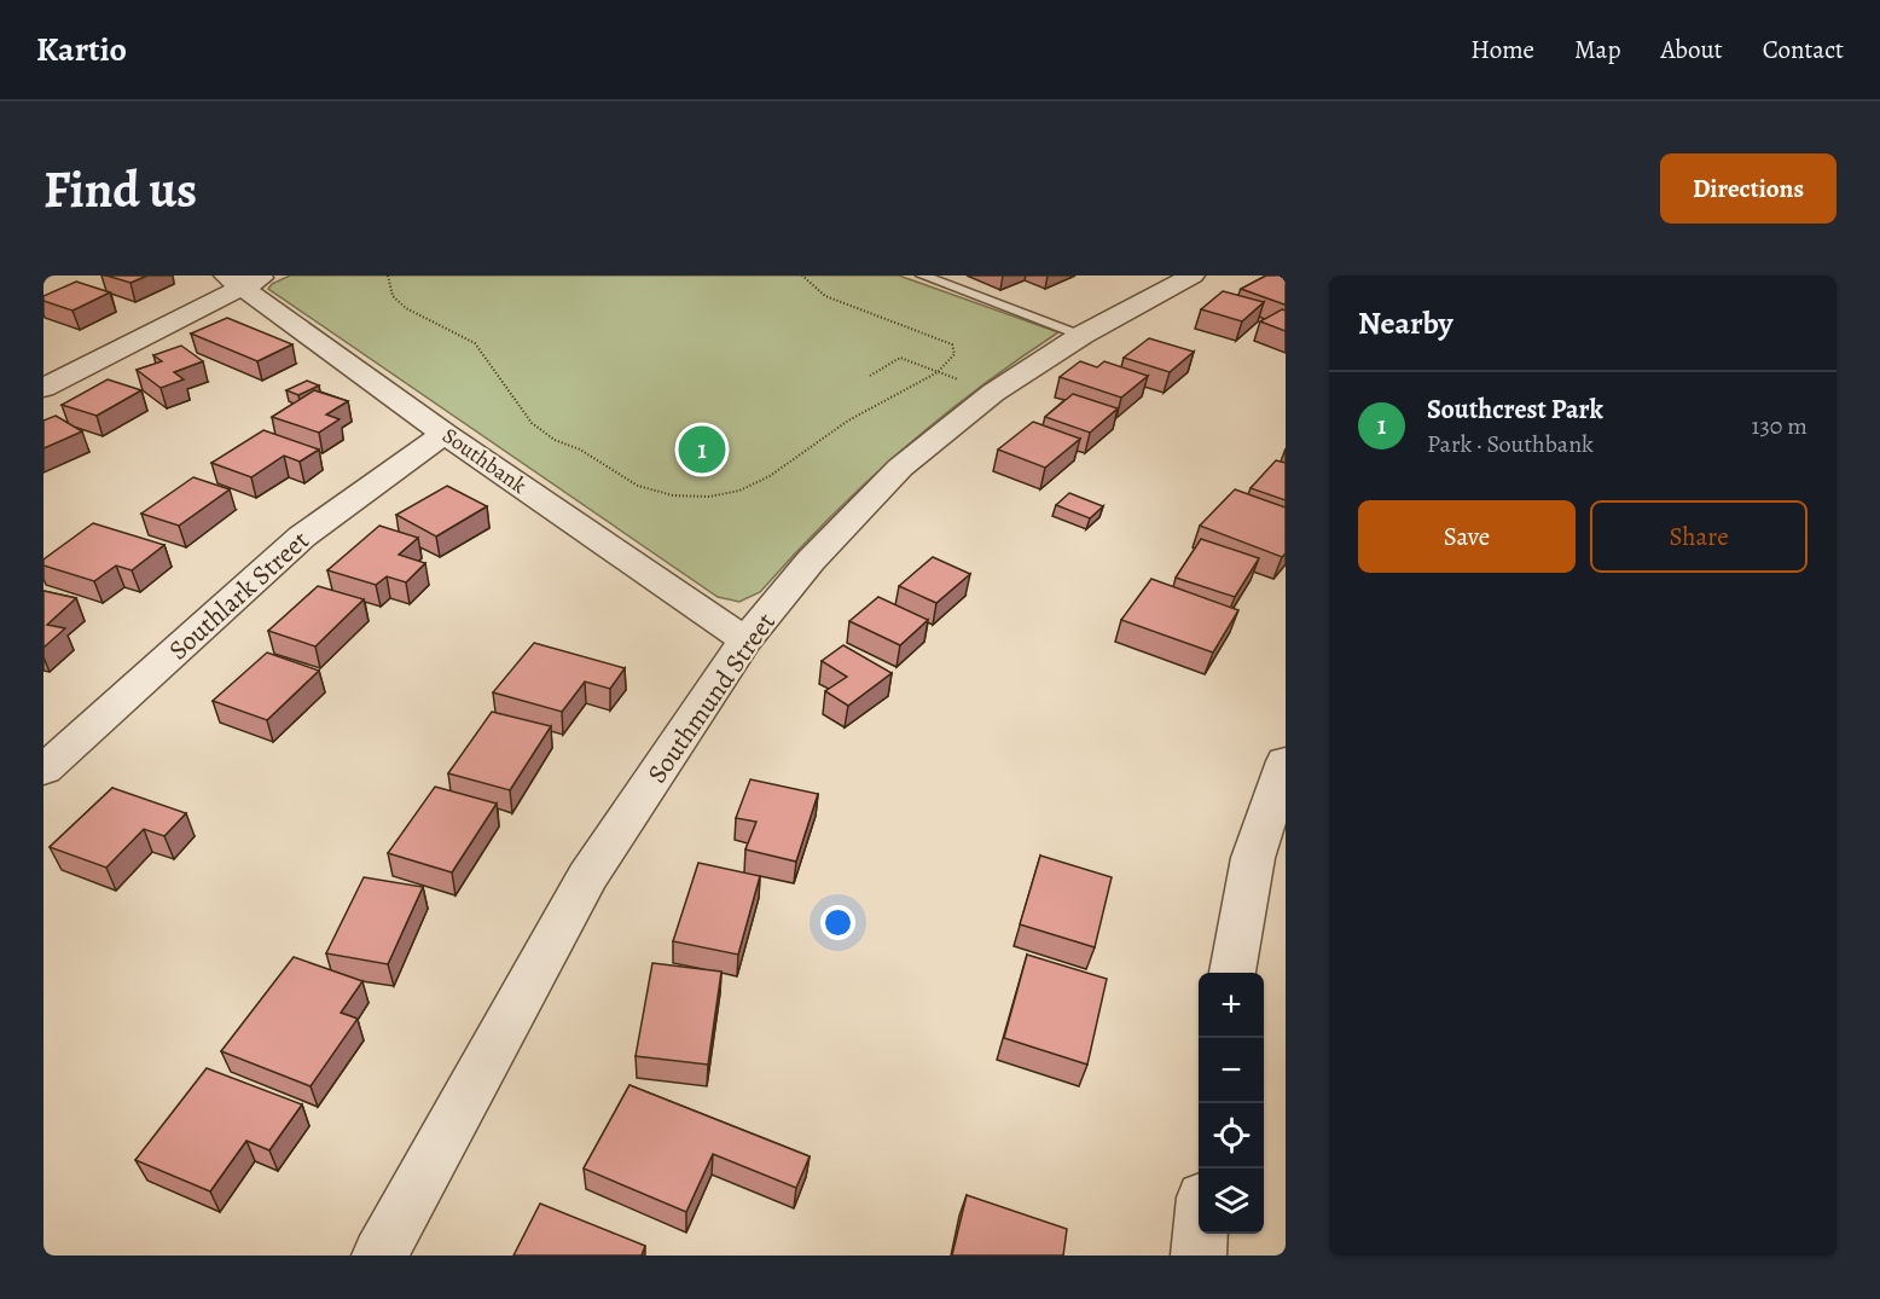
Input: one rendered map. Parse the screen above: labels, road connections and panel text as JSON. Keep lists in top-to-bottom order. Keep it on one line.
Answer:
{"streets":{"street":["Southbank","Southlark Street","Southmund Street"]},"crossings":[["Southbank","Southlark Street"],["Southbank","Southmund Street"]],"page":{"header":"Kartio","nav":["Home","Map","About","Contact"],"buttons":["Directions",["Save","Share"]],"title":"Find us","heading":"Nearby","list":[{"mark":"1","name":"Southcrest Park","note":"Park · Southbank","value":"130 m"}],"pins":"1","map_buttons":["+","−"]}}
